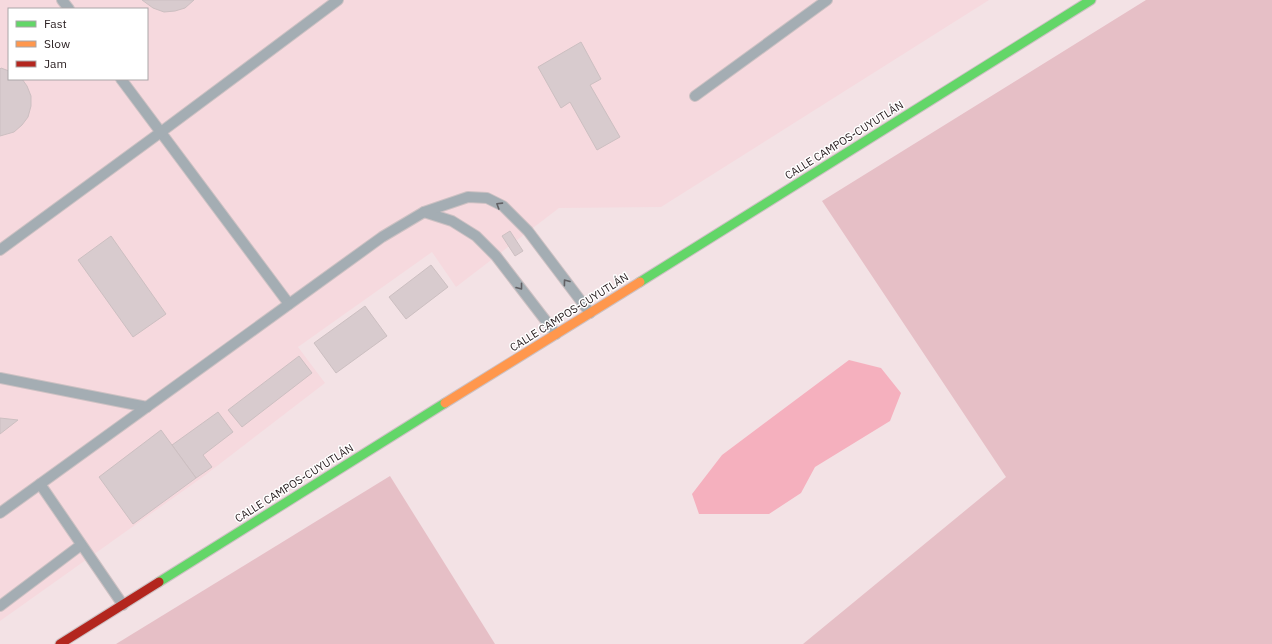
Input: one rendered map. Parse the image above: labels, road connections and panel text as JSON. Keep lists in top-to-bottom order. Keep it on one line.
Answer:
{"streets":{"street":["CALLE CAMPOS-CUYUTLÁN"]},"legend":["Fast","Slow","Jam"]}
